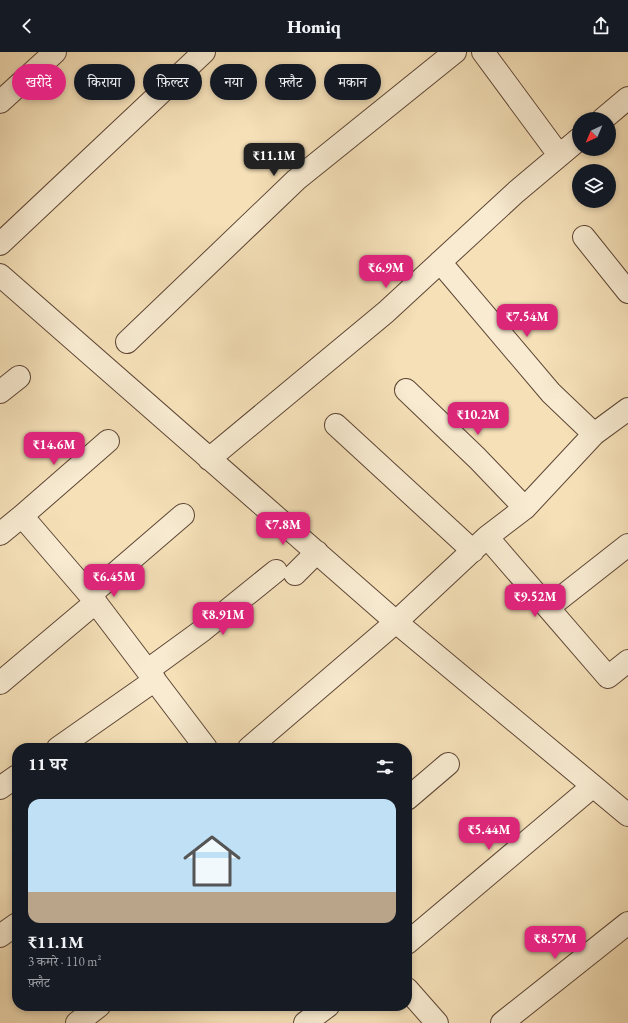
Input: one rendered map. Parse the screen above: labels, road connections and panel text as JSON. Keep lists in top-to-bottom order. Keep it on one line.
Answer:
{"north":"bottom left","page":{"header":"Homiq","chip":["खरीदें","किराया","फ़िल्टर","नया","फ़्लैट","मकान"],"price":["₹11.1M","₹6.9M","₹7.54M","₹10.2M","₹14.6M","₹7.8M","₹6.45M","₹9.52M","₹8.91M","₹5.44M","₹8.57M"],"heading":"11 घर","list":[{"name":"₹11.1M","note":"3 कमरे · 110 m² · फ़्लैट"}]}}
